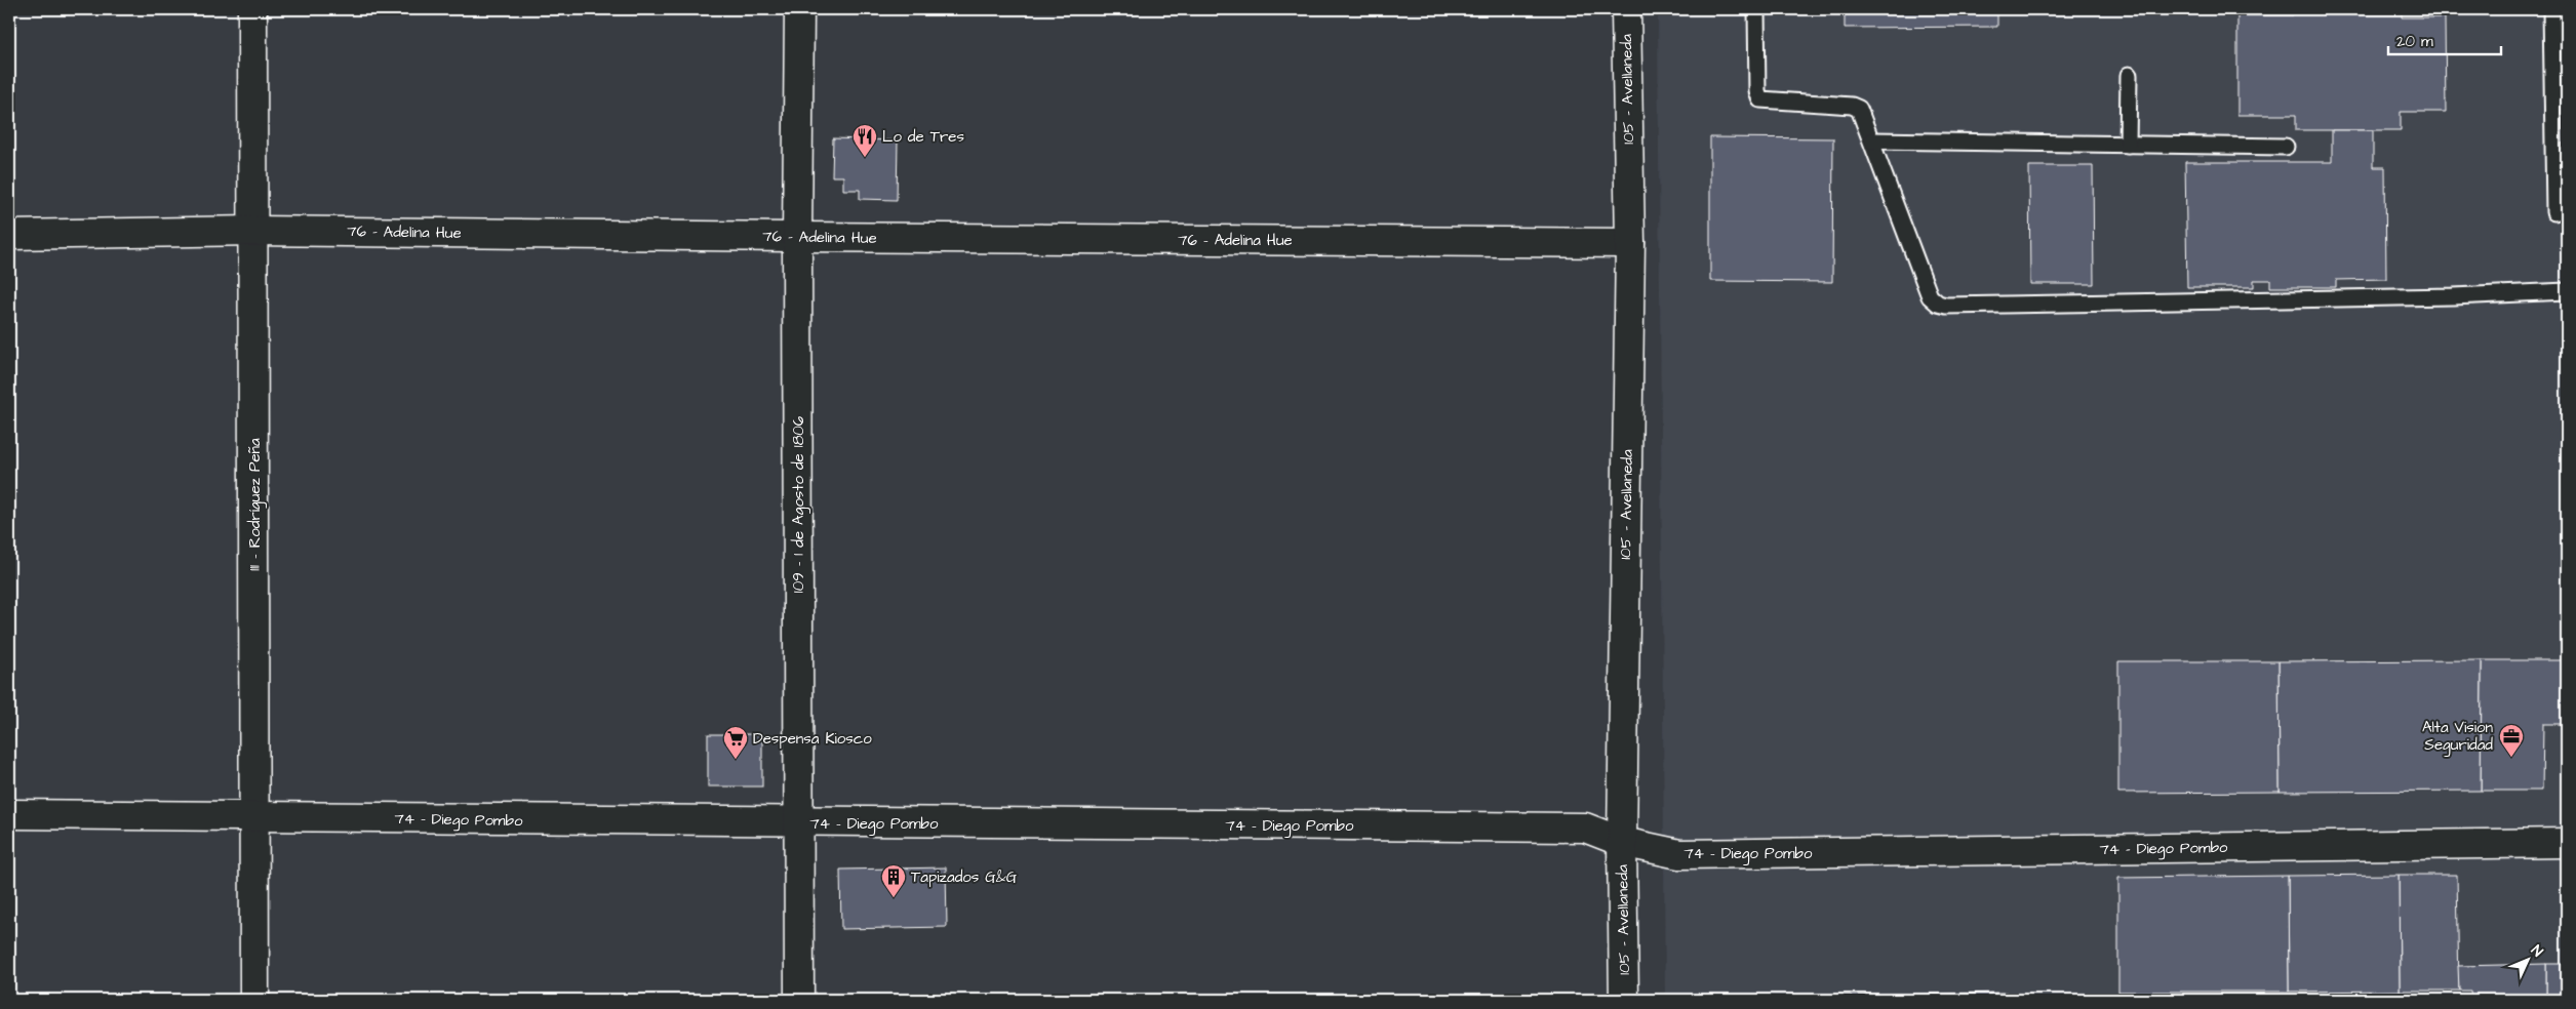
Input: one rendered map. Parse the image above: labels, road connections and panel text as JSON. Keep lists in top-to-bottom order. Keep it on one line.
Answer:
{"streets":{"street":["105 - Avellaneda","76 - Adelina Hue","111 - Rodríguez Peña","109 - 1 de Agosto de 1806","74 - Diego Pombo"]},"crossings":[["105 - Avellaneda","76 - Adelina Hue"],["105 - Avellaneda","74 - Diego Pombo"],["76 - Adelina Hue","111 - Rodríguez Peña"],["76 - Adelina Hue","109 - 1 de Agosto de 1806"],["111 - Rodríguez Peña","74 - Diego Pombo"],["109 - 1 de Agosto de 1806","74 - Diego Pombo"]],"places":{"restaurant":["Lo de Tres"],"office":["Alta Vision Seguridad"],"supermarket":["Despensa Kiosco"],"building":["Tapizados G&G"]},"scale_bar":"20 m","north":"top right"}
